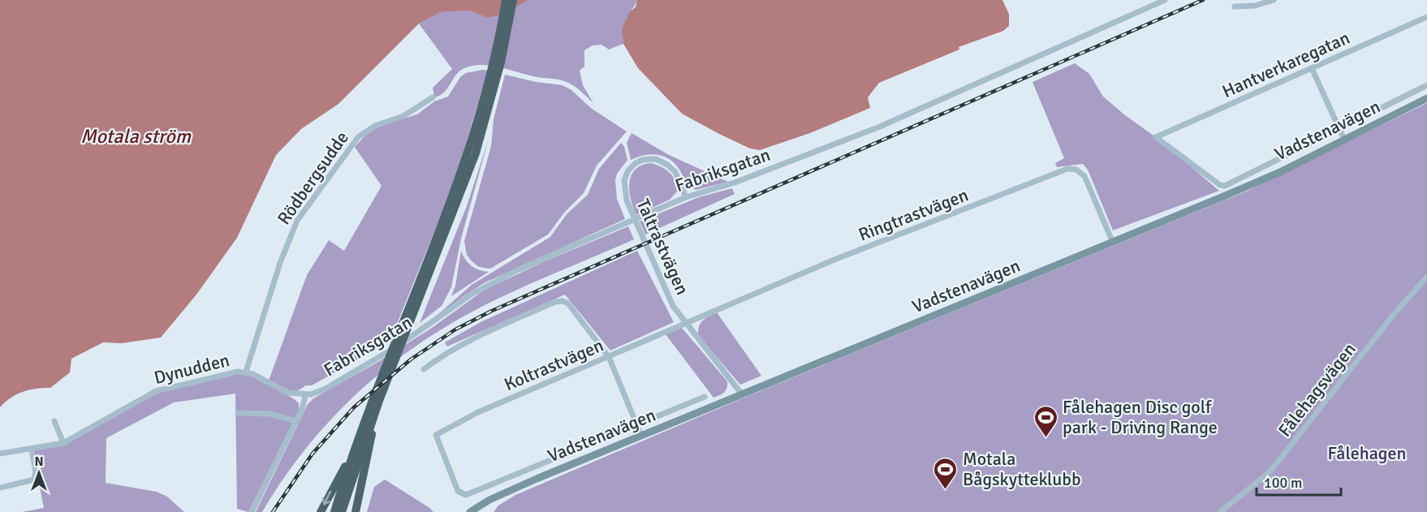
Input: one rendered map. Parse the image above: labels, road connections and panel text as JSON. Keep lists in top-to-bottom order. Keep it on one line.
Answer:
{"streets":{"main road":["Vadstenavägen"],"street":["Hantverkaregatan","Fabriksgatan","Rödbergsudde","Ringtrastvägen","Taltrastvägen","Koltrastvägen","Dynudden","Fålehagsvägen"]},"crossings":[["Hantverkaregatan","Vadstenavägen"],["Vadstenavägen","Ringtrastvägen"],["Vadstenavägen","Taltrastvägen"],["Vadstenavägen","Koltrastvägen"],["Fabriksgatan","Taltrastvägen"],["Fabriksgatan","Dynudden"],["Rödbergsudde","Dynudden"],["Ringtrastvägen","Taltrastvägen"],["Ringtrastvägen","Koltrastvägen"],["Taltrastvägen","Koltrastvägen"]],"water":["Motala ström"],"parks":["Fålehagen"],"places":{"sports":["Fålehagen Disc golf park - Driving Range","Motala Bågskytteklubb"]},"scale_bar":"100 m","north":"top"}
